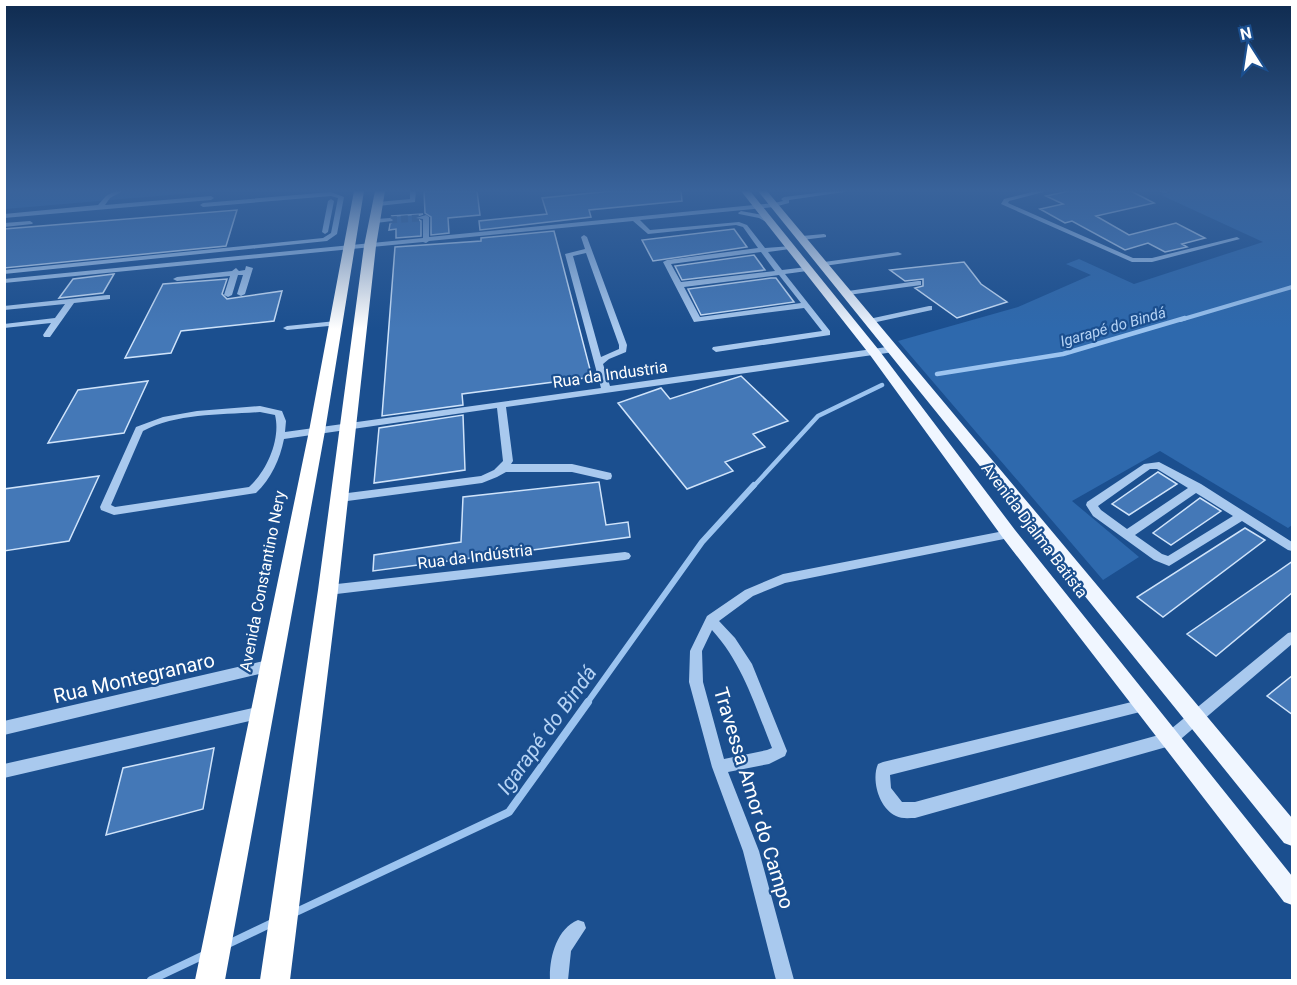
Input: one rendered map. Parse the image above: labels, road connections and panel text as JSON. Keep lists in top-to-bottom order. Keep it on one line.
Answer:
{"streets":{"highway":["Avenida Constantino Nery"],"main road":["Avenida Djalma Batista"],"street":["Rua da Industria","Rua da Indústria","Rua Montegranaro","Travessa Amor do Campo"]},"crossings":[["Rua da Industria","Avenida Djalma Batista"],["Rua da Industria","Avenida Constantino Nery"],["Avenida Djalma Batista","Travessa Amor do Campo"],["Avenida Constantino Nery","Rua Montegranaro"]],"water":["Igarapé do Bindá"],"north":"top"}
